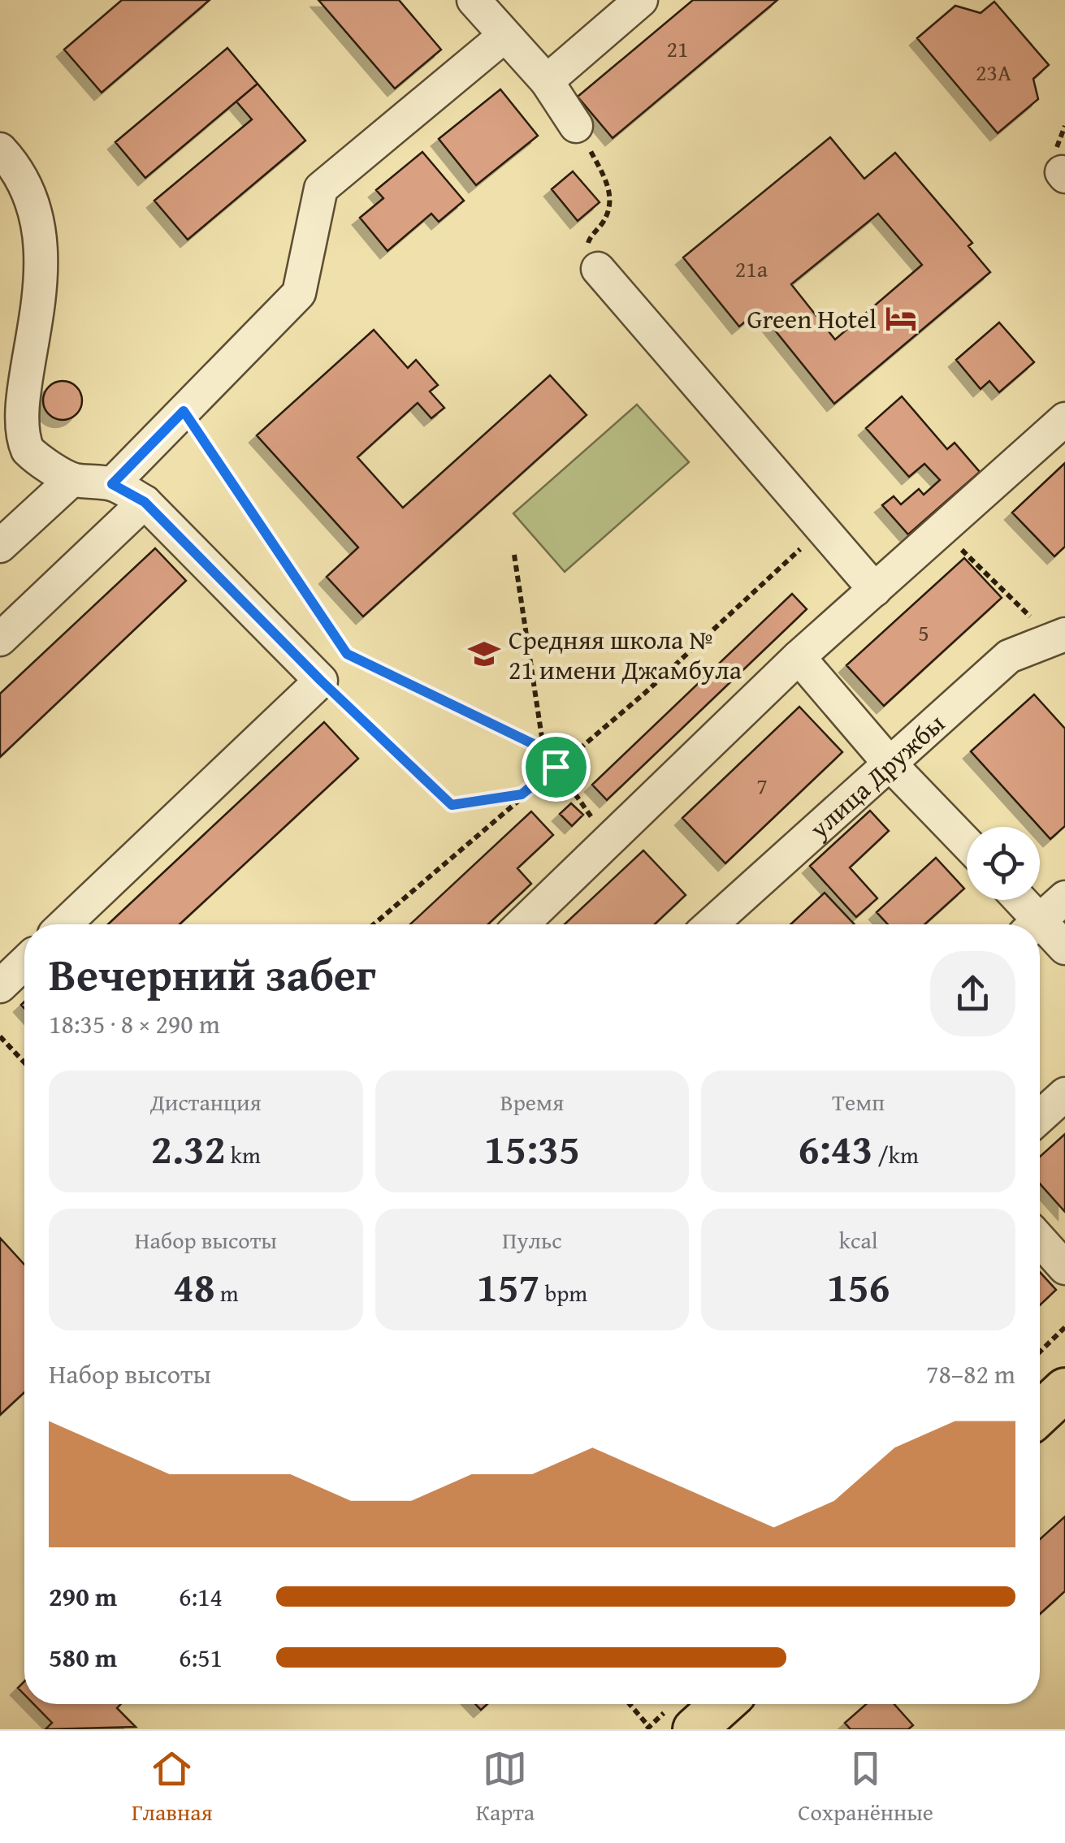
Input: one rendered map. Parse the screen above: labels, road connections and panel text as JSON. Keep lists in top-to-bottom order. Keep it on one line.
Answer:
{"streets":{"street":["улица Дружбы"]},"places":{"hotel":["Green Hotel"],"school or university":["Средняя школа № 21 имени Джамбула"]},"house_numbers":["21","23А","21а","5","7"],"page":{"heading":["Вечерний забег","18:35 · 8 × 290 m"],"stats":[["Дистанция","2.32 km"],["Время","15:35"],["Темп","6:43 /km"],["Набор высоты","48 m"],["Пульс","157 bpm"],["kcal","156"]],"chart":["Набор высоты","78–82 m"],"list":[{"name":"290 m","note":"6:14"},{"name":"580 m","note":"6:51"}],"tabs":["Главная","Карта","Сохранённые"]}}
